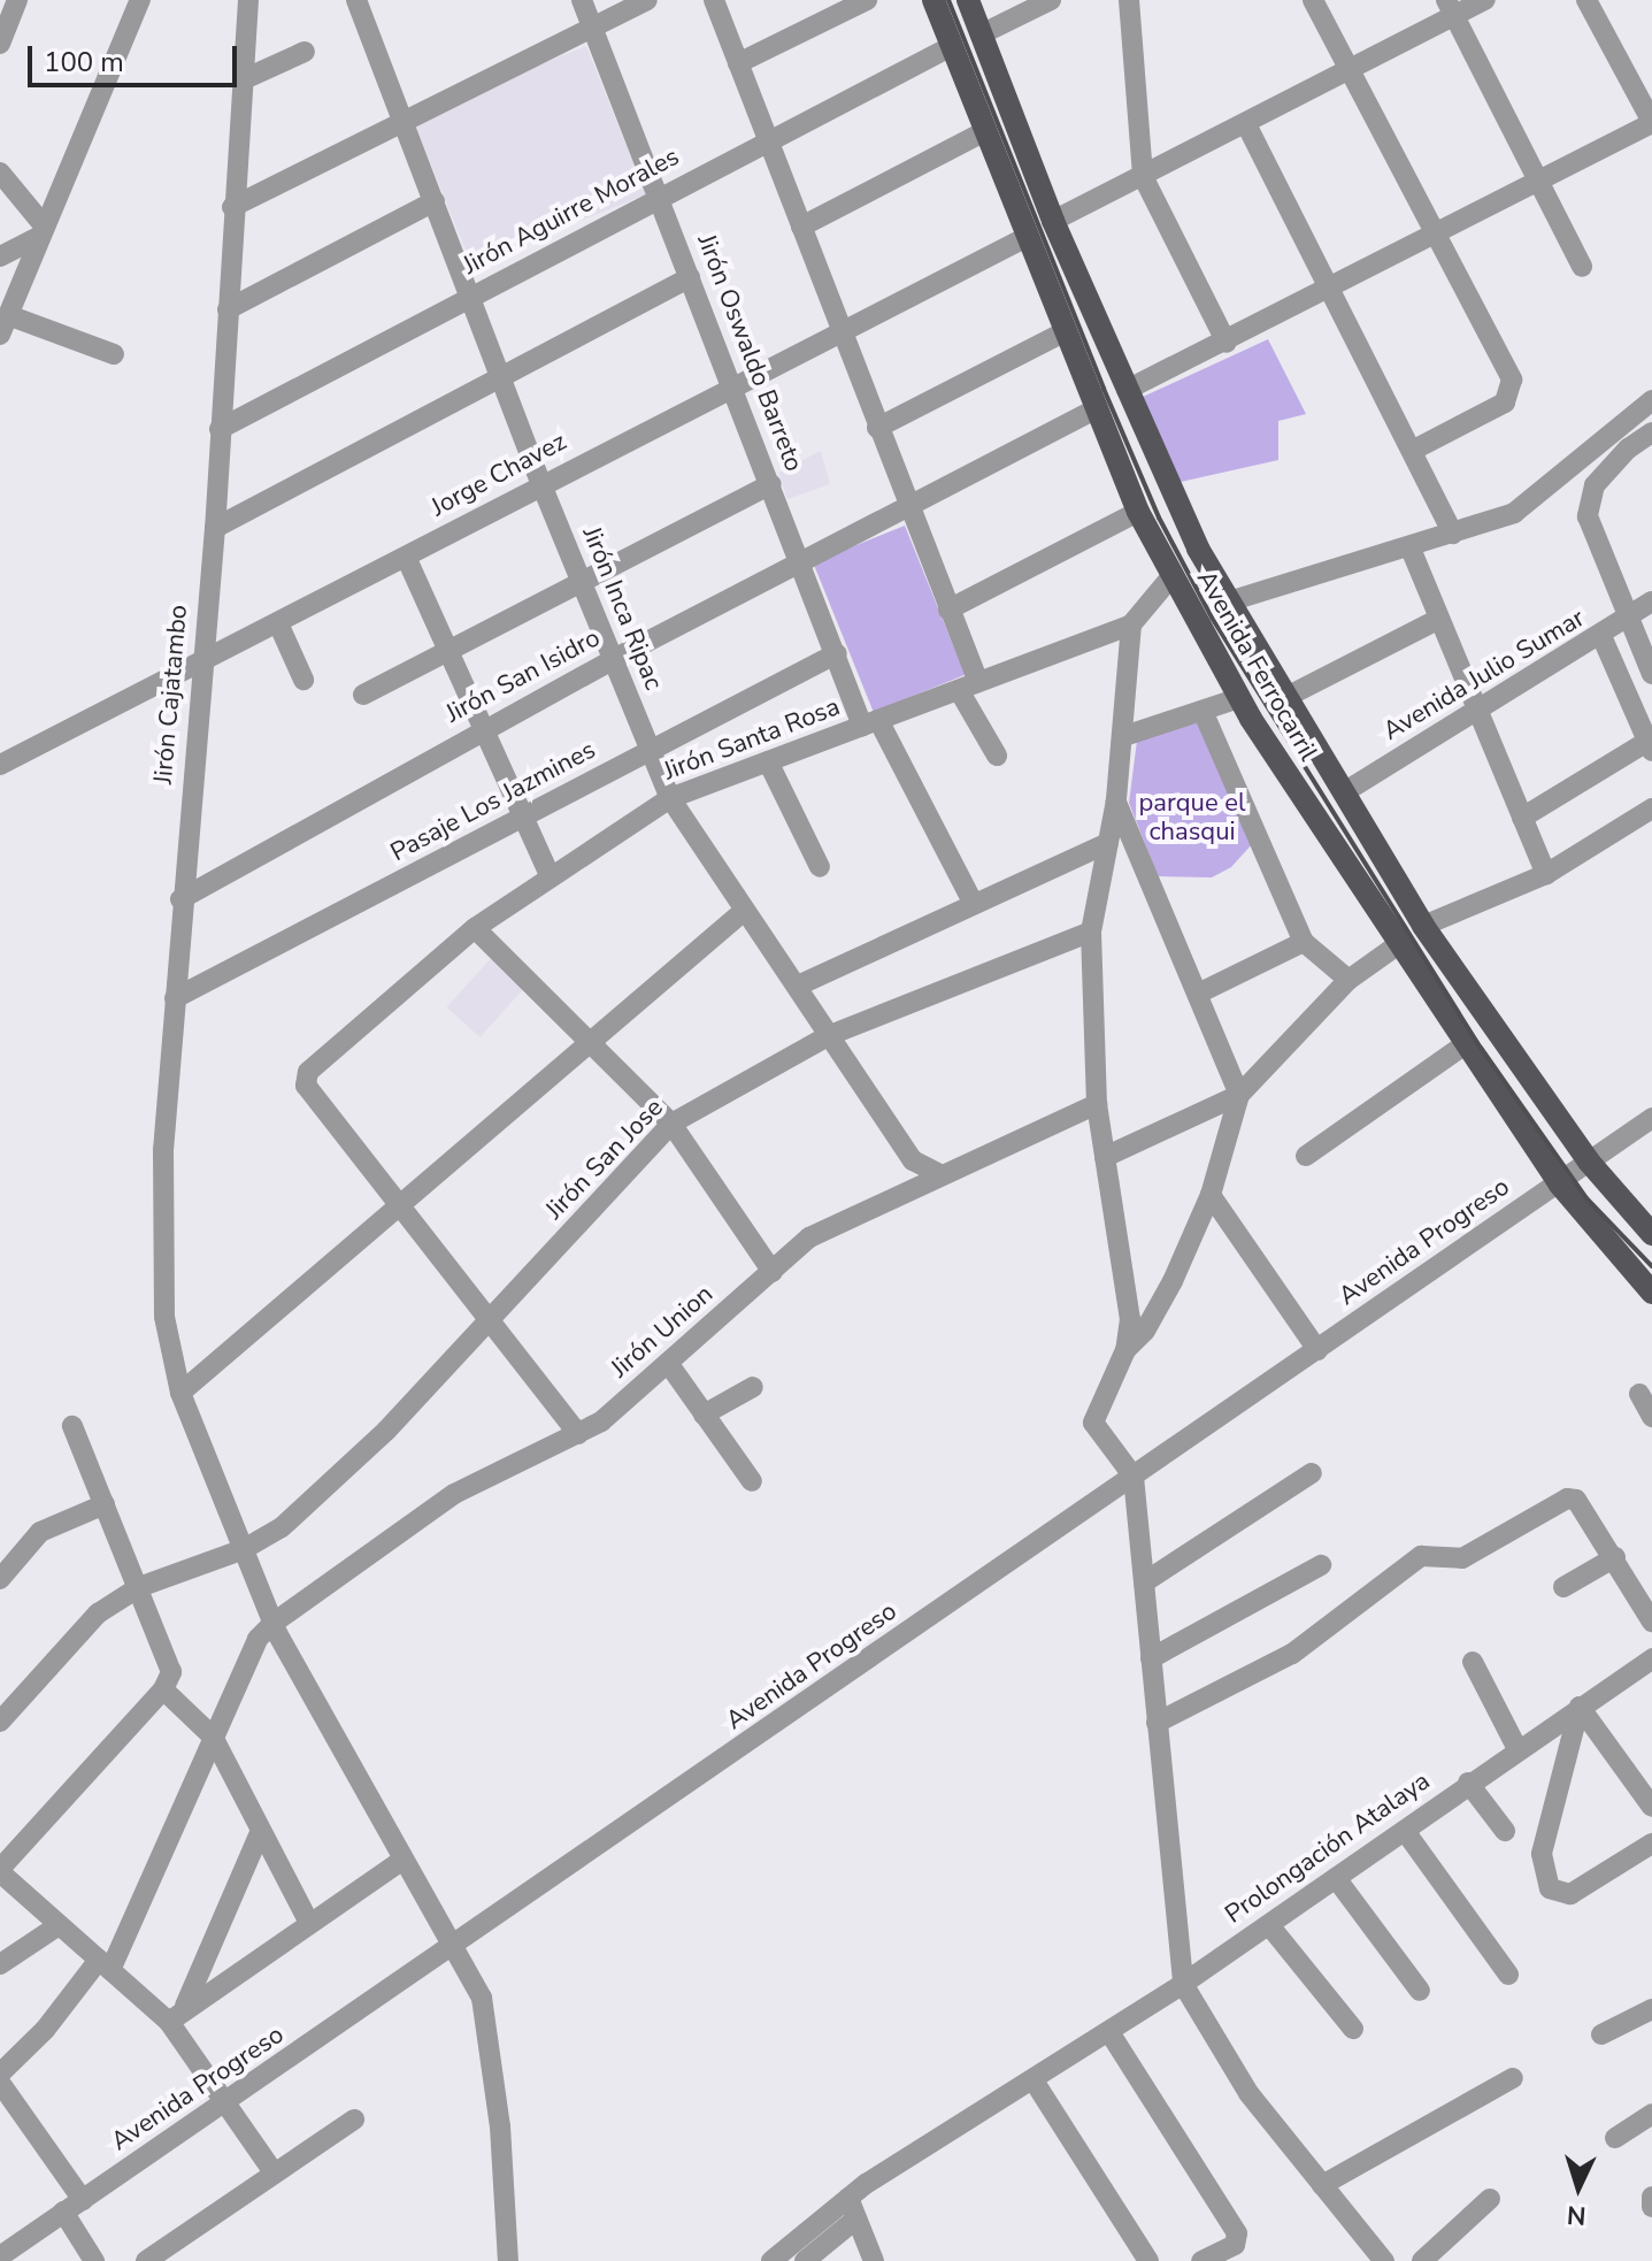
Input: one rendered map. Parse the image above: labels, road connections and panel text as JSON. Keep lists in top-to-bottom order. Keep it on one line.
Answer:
{"streets":{"main road":["Avenida Ferrocarril"],"street":["Jirón Aguirre Morales","Jirón Oswaldo Barreto","Jorge Chavez","Jirón Inca Ripac","Avenida Julio Sumar","Jirón San Isidro","Jirón Cajatambo","Jirón Santa Rosa","Pasaje Los Jazmines","Jirón San Jose","Avenida Progreso","Jirón Union","Prolongación Atalaya"]},"crossings":[["Jirón Aguirre Morales","Jirón Oswaldo Barreto"],["Jirón Aguirre Morales","Jirón Inca Ripac"],["Jirón Aguirre Morales","Avenida Ferrocarril"],["Jirón Aguirre Morales","Jirón Cajatambo"],["Jirón Oswaldo Barreto","Jorge Chavez"],["Jirón Oswaldo Barreto","Jirón San Isidro"],["Jirón Oswaldo Barreto","Jirón Santa Rosa"],["Jirón Oswaldo Barreto","Pasaje Los Jazmines"],["Jorge Chavez","Jirón Inca Ripac"],["Jorge Chavez","Avenida Ferrocarril"],["Jorge Chavez","Jirón Cajatambo"],["Jirón Inca Ripac","Jirón San Isidro"],["Jirón Inca Ripac","Jirón Santa Rosa"],["Jirón Inca Ripac","Pasaje Los Jazmines"],["Jirón Inca Ripac","Jirón San Jose"],["Jirón Inca Ripac","Jirón Union"],["Avenida Ferrocarril","Avenida Julio Sumar"],["Avenida Ferrocarril","Jirón San Isidro"],["Avenida Ferrocarril","Avenida Progreso"],["Jirón San Isidro","Jirón Cajatambo"],["Jirón Cajatambo","Pasaje Los Jazmines"],["Jirón Cajatambo","Jirón San Jose"],["Jirón Cajatambo","Avenida Progreso"],["Jirón Cajatambo","Jirón Union"]],"parks":["parque el chasqui"],"scale_bar":"100 m","north":"bottom"}
